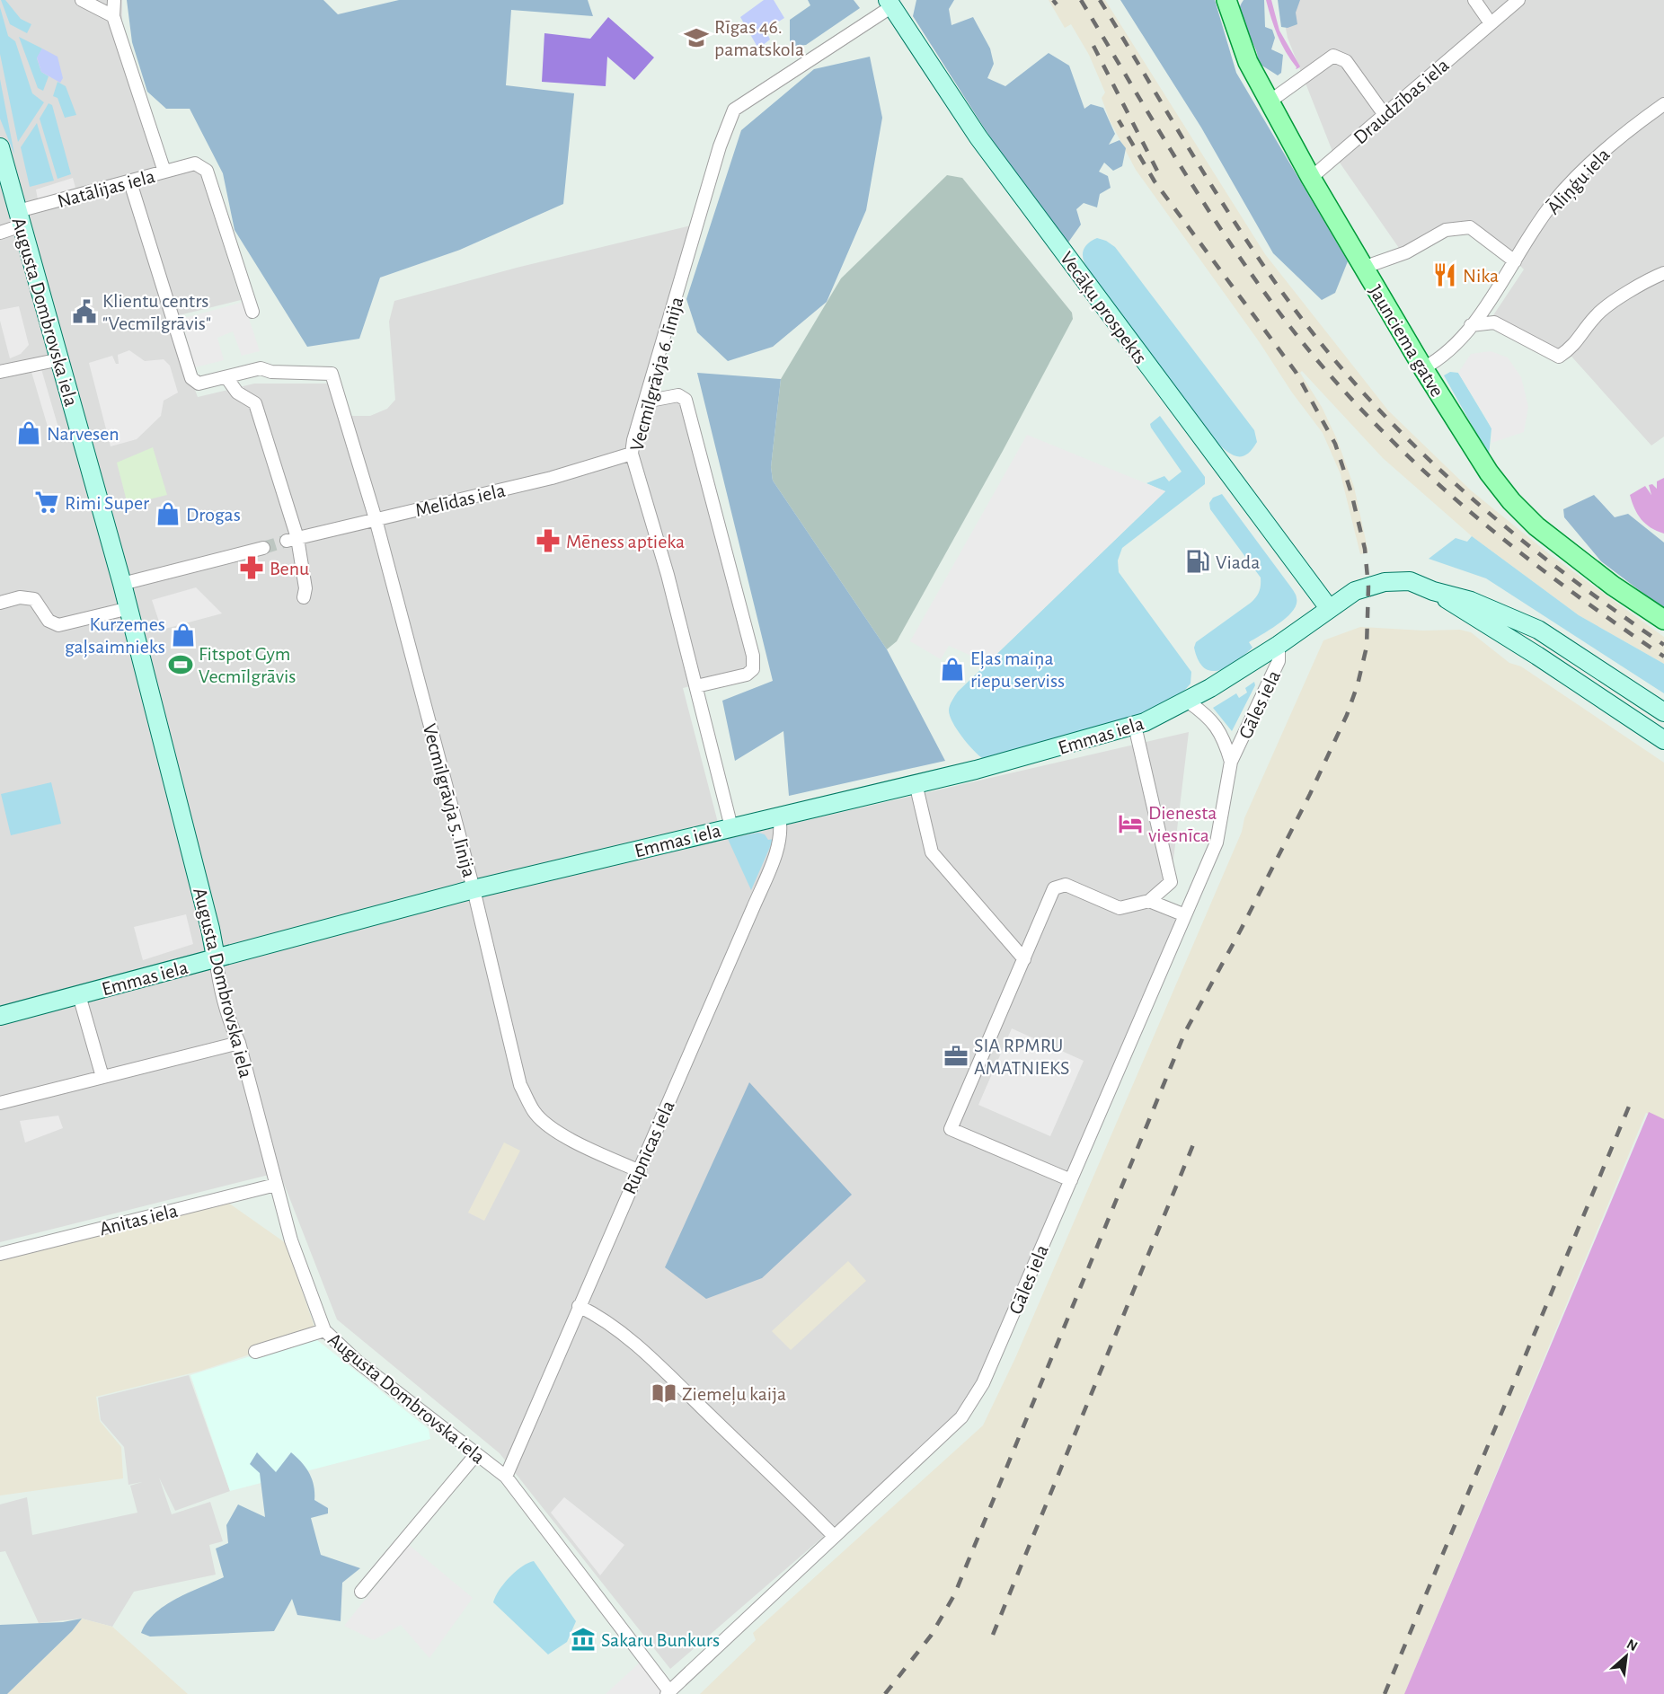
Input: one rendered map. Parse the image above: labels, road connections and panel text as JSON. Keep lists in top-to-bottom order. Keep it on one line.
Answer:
{"streets":{"main road":["Vecāķu prospekts","Augusta Dombrovska iela","Jaunciema gatve","Emmas iela"],"street":["Draudzības iela","Āliņģu iela","Natālijas iela","Vecmīlgrāvja 6. līnija","Melīdas iela","Gāles iela","Vecmīlgrāvja 5. līnija","Rūpnīcas iela","Anitas iela"]},"crossings":[["Draudzības iela","Jaunciema gatve"],["Āliņģu iela","Jaunciema gatve"],["Natālijas iela","Augusta Dombrovska iela"],["Vecāķu prospekts","Vecmīlgrāvja 6. līnija"],["Vecāķu prospekts","Emmas iela"],["Augusta Dombrovska iela","Gāles iela"],["Augusta Dombrovska iela","Emmas iela"],["Augusta Dombrovska iela","Rūpnīcas iela"],["Augusta Dombrovska iela","Anitas iela"],["Vecmīlgrāvja 6. līnija","Melīdas iela"],["Vecmīlgrāvja 6. līnija","Emmas iela"],["Melīdas iela","Vecmīlgrāvja 5. līnija"],["Gāles iela","Emmas iela"],["Emmas iela","Vecmīlgrāvja 5. līnija"],["Emmas iela","Rūpnīcas iela"],["Vecmīlgrāvja 5. līnija","Rūpnīcas iela"]],"places":{"school or university":["Rīgas 46. pamatskola"],"restaurant":["Nika"],"public building":["Klientu centrs \"Vecmīlgrāvis\""],"shop":["Narvesen","Drogas","Kurzemes gaļsaimnieks","Eļas maiņa riepu serviss"],"supermarket":["Rimi Super"],"pharmacy":["Mēness aptieka","Benu"],"fuel station":["Viada"],"sports":["Fitspot Gym Vecmīlgrāvis"],"hotel":["Dienesta viesnīca"],"office":["SIA RPMRU AMATNIEKS"],"library":["Ziemeļu kaija"],"museum":["Sakaru Bunkurs"]},"north":"top right"}
